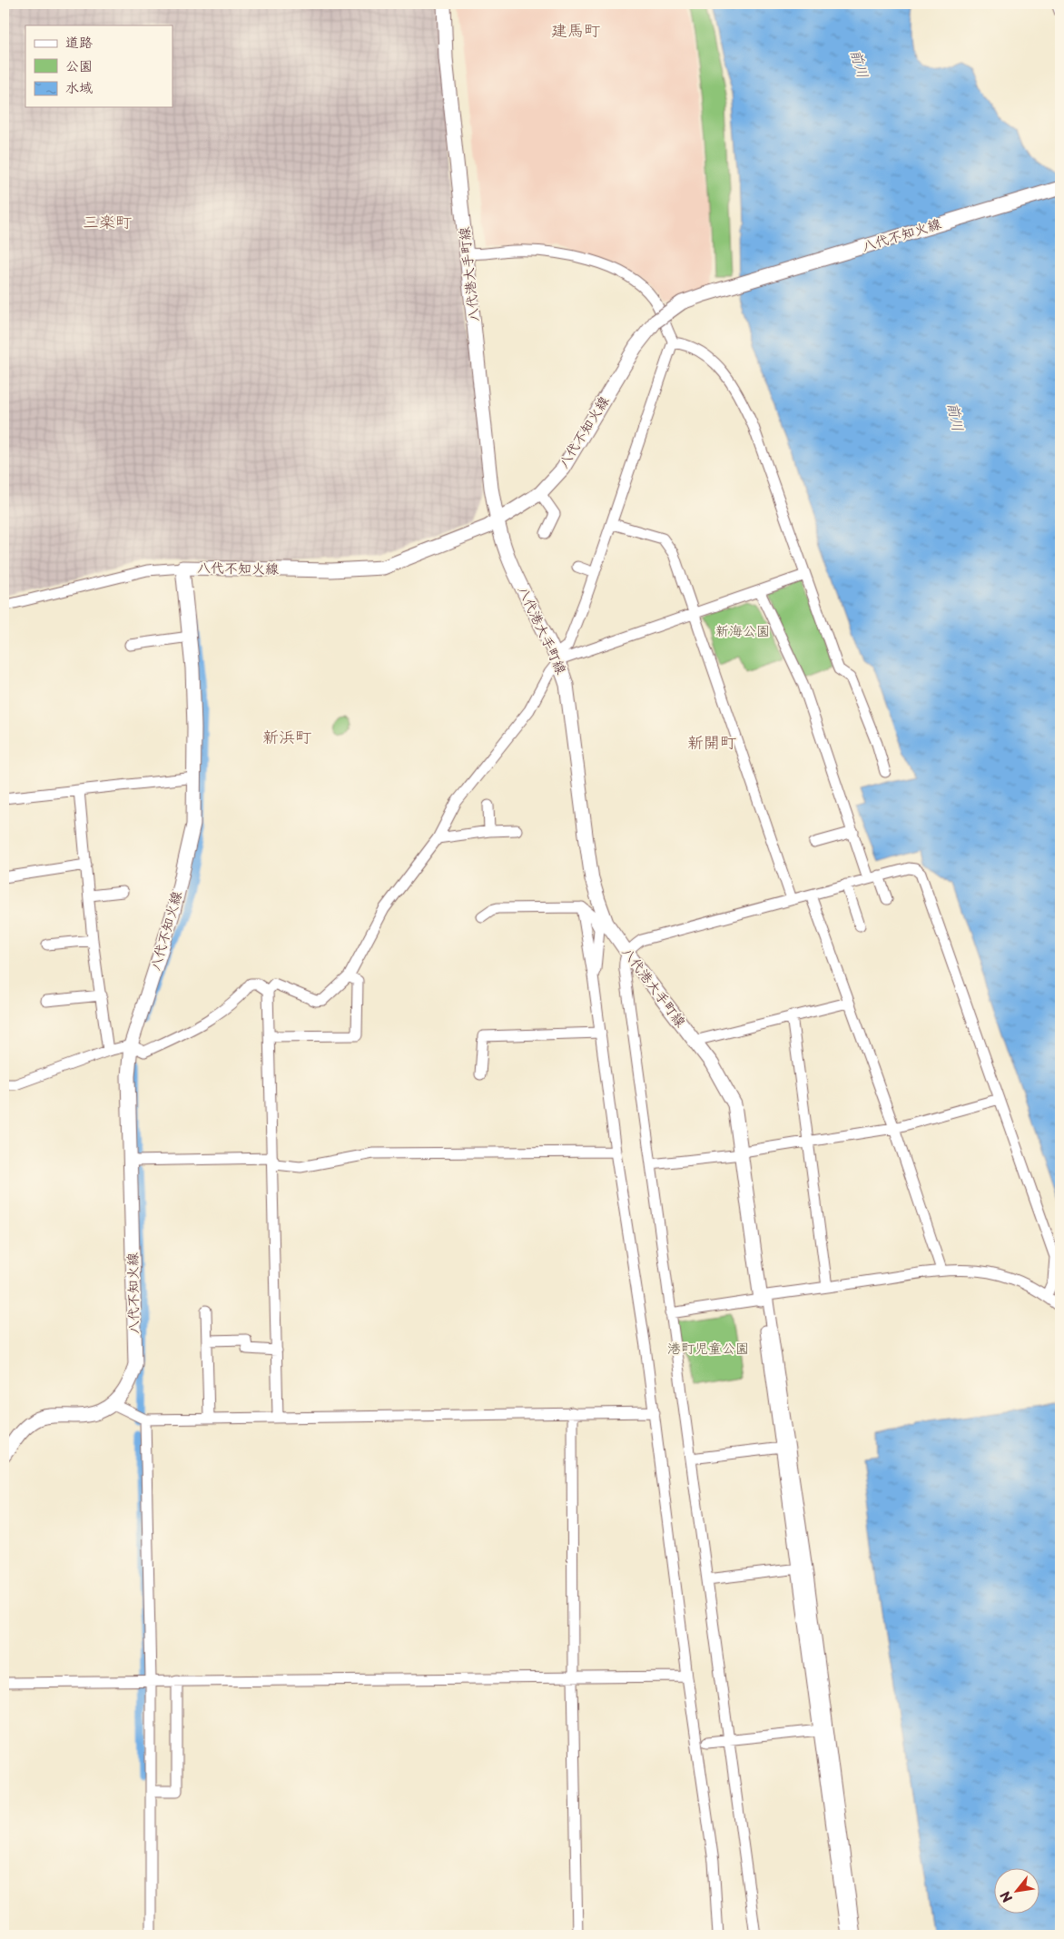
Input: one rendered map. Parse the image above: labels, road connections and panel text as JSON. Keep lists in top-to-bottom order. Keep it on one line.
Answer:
{"streets":{"main road":["八代不知火線","八代港大手町線"]},"crossings":[["八代不知火線","八代港大手町線"]],"districts":["建馬町","三楽町","新浜町","新開町"],"water":["前川"],"parks":["新海公園","港町児童公園"],"legend":["道路","公園","水域"],"north":"bottom left"}
